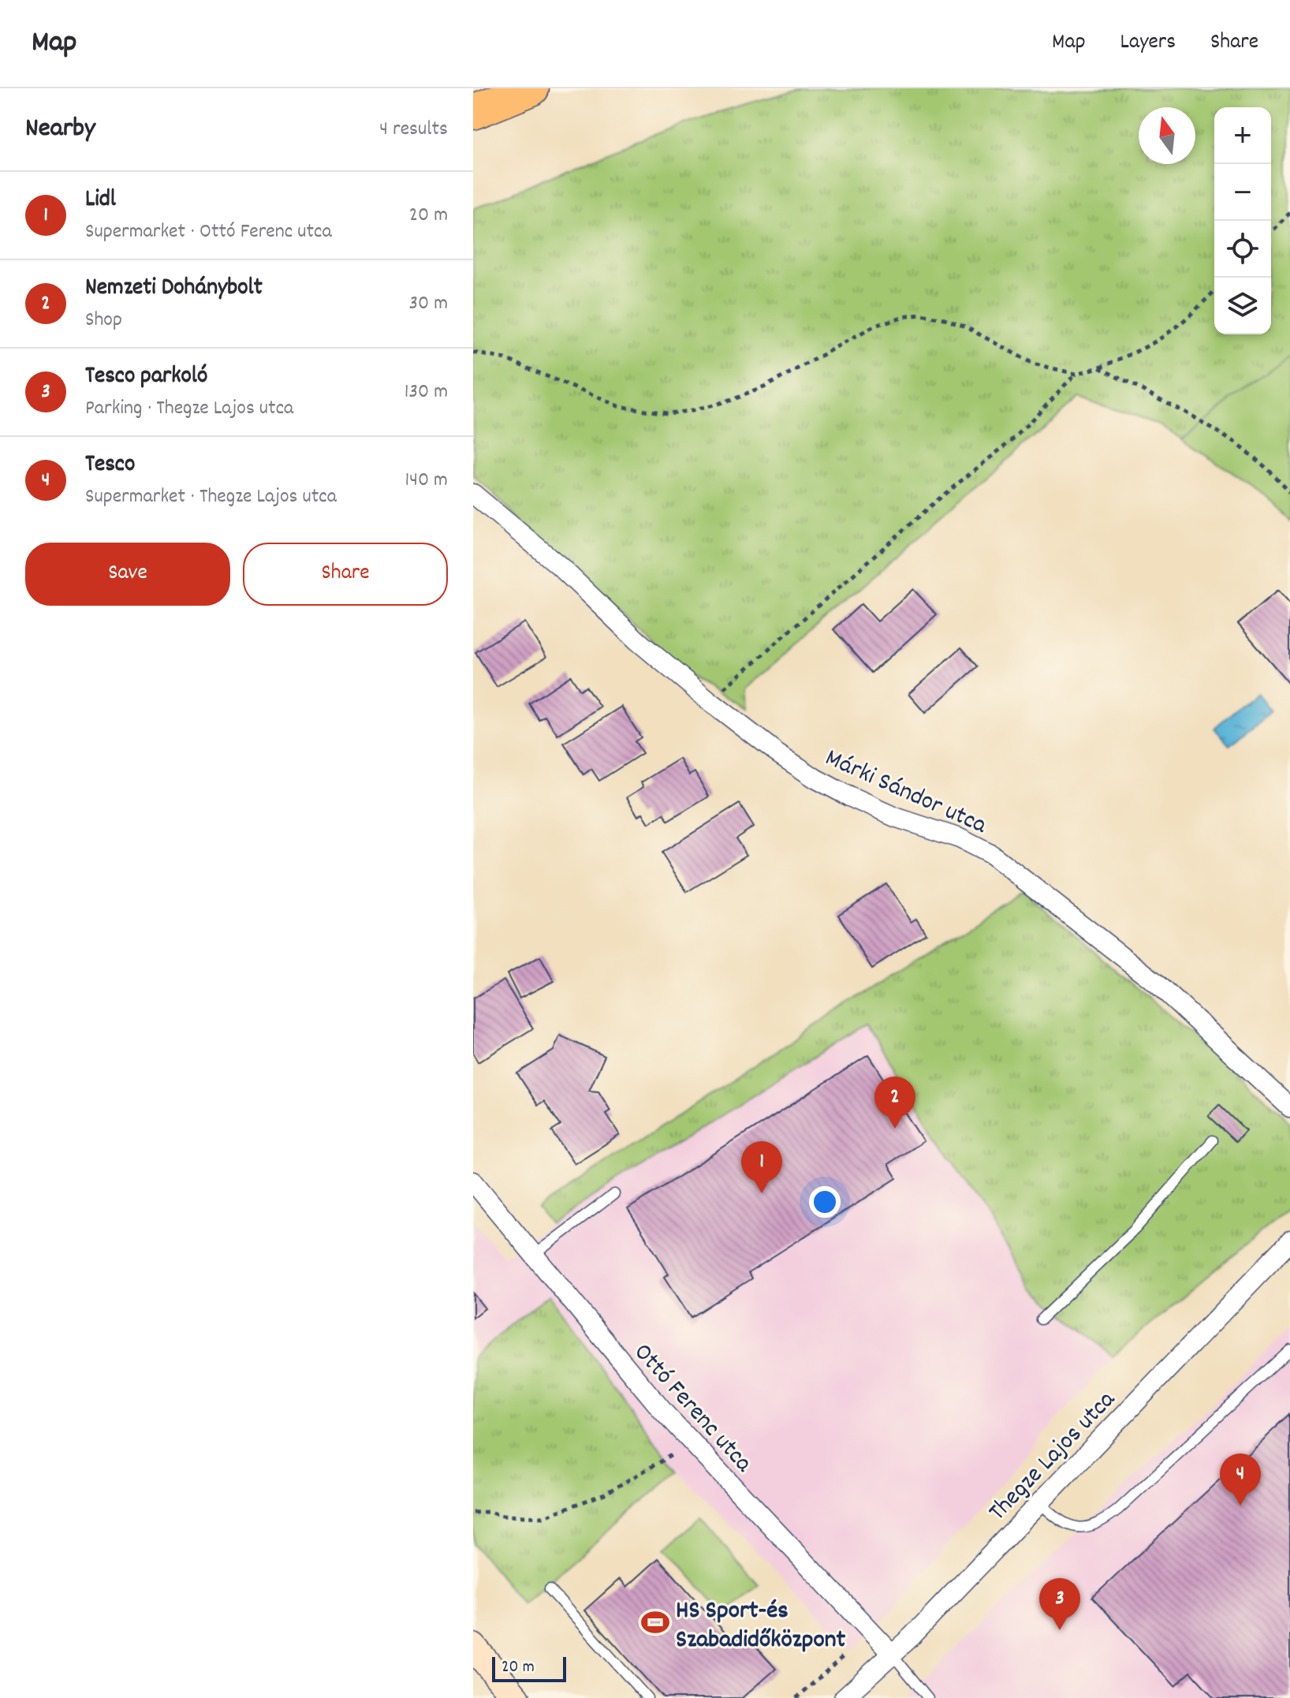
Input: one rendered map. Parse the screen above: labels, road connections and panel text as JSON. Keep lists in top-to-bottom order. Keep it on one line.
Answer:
{"streets":{"street":["Márki Sándor utca","Ottó Ferenc utca","Thegze Lajos utca"]},"crossings":[["Ottó Ferenc utca","Thegze Lajos utca"]],"places":{"sports":["HS Sport-és Szabadidőközpont"]},"scale_bar":"20 m","north":"top","page":{"header":"Map","nav":["Map","Layers","Share"],"heading":["Nearby","4 results"],"map_buttons":["+","−"],"list":[{"mark":"1","name":"Lidl","note":"Supermarket · Ottó Ferenc utca","value":"20 m"},{"mark":"2","name":"Nemzeti Dohánybolt","note":"Shop","value":"30 m"},{"mark":"3","name":"Tesco parkoló","note":"Parking · Thegze Lajos utca","value":"130 m"},{"mark":"4","name":"Tesco","note":"Supermarket · Thegze Lajos utca","value":"140 m"}],"buttons":["Save","Share"],"pins":["2","1","4","3"],"scale":"20 m"}}
